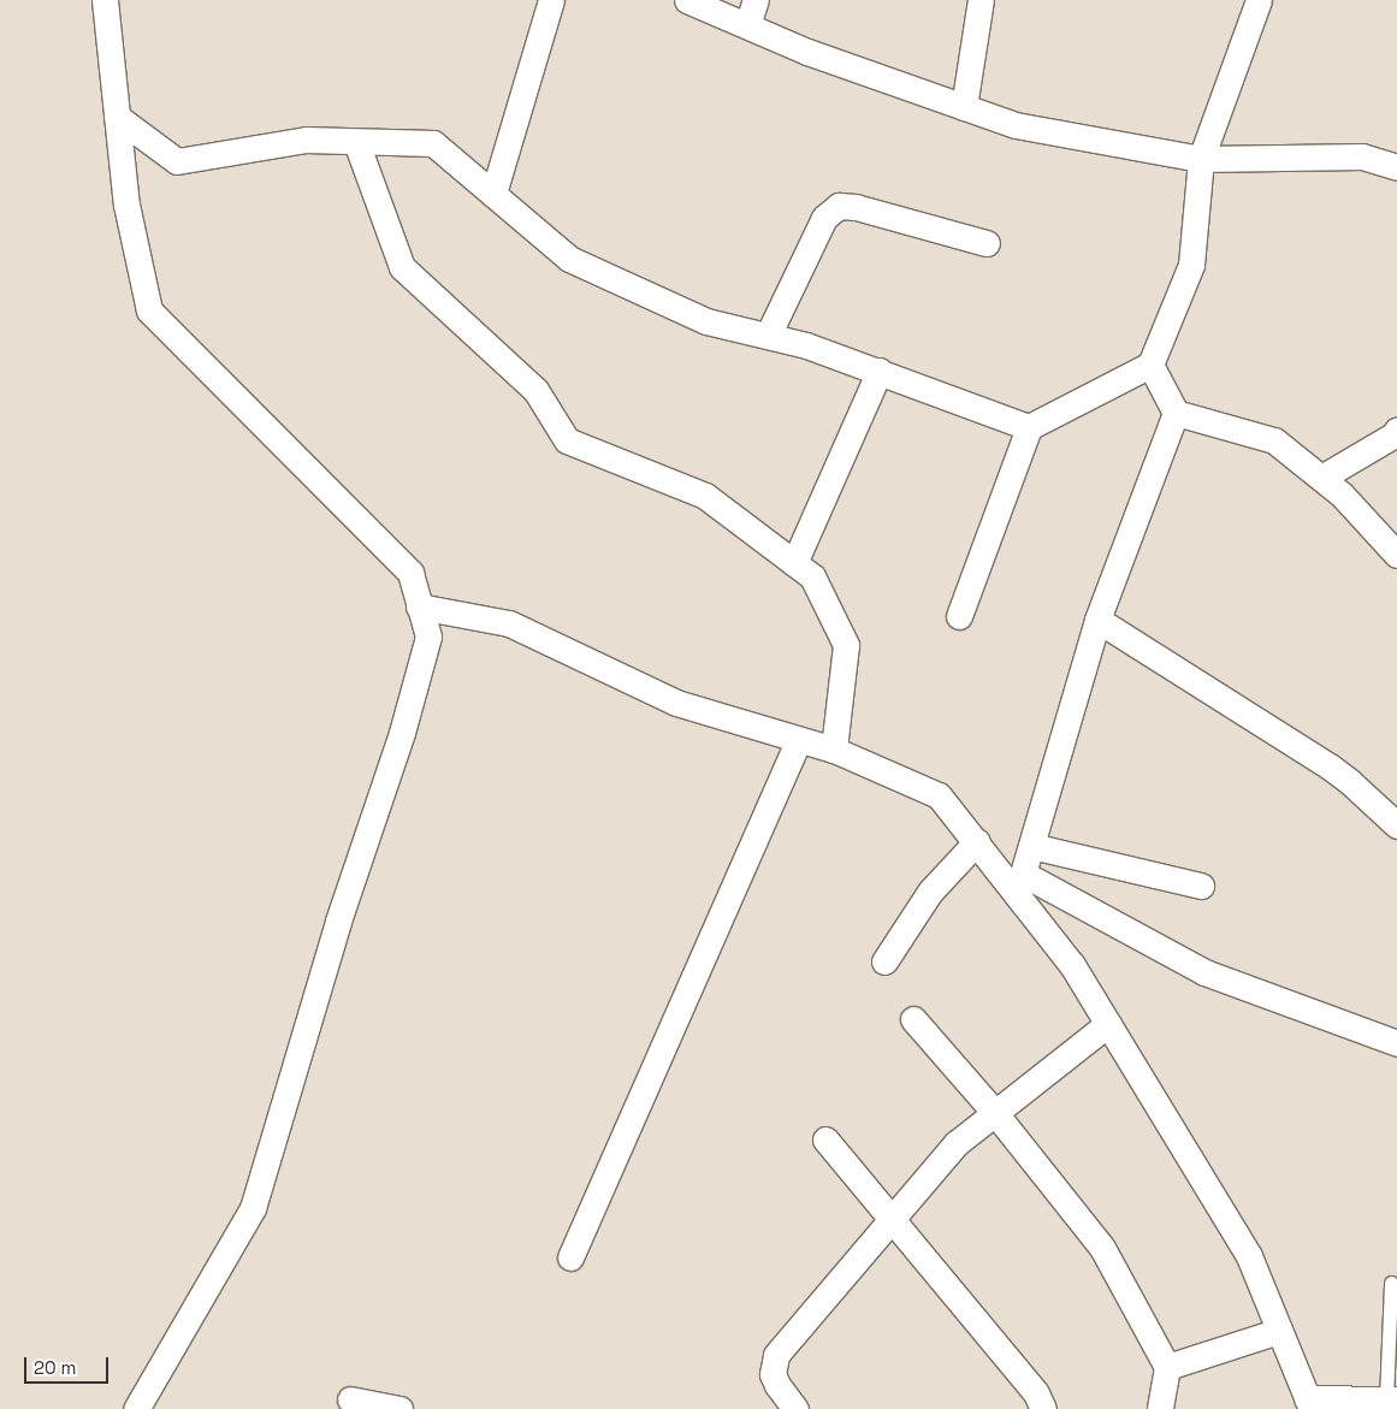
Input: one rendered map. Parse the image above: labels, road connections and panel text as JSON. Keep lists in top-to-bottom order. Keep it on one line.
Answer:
{"scale_bar":"20 m"}
